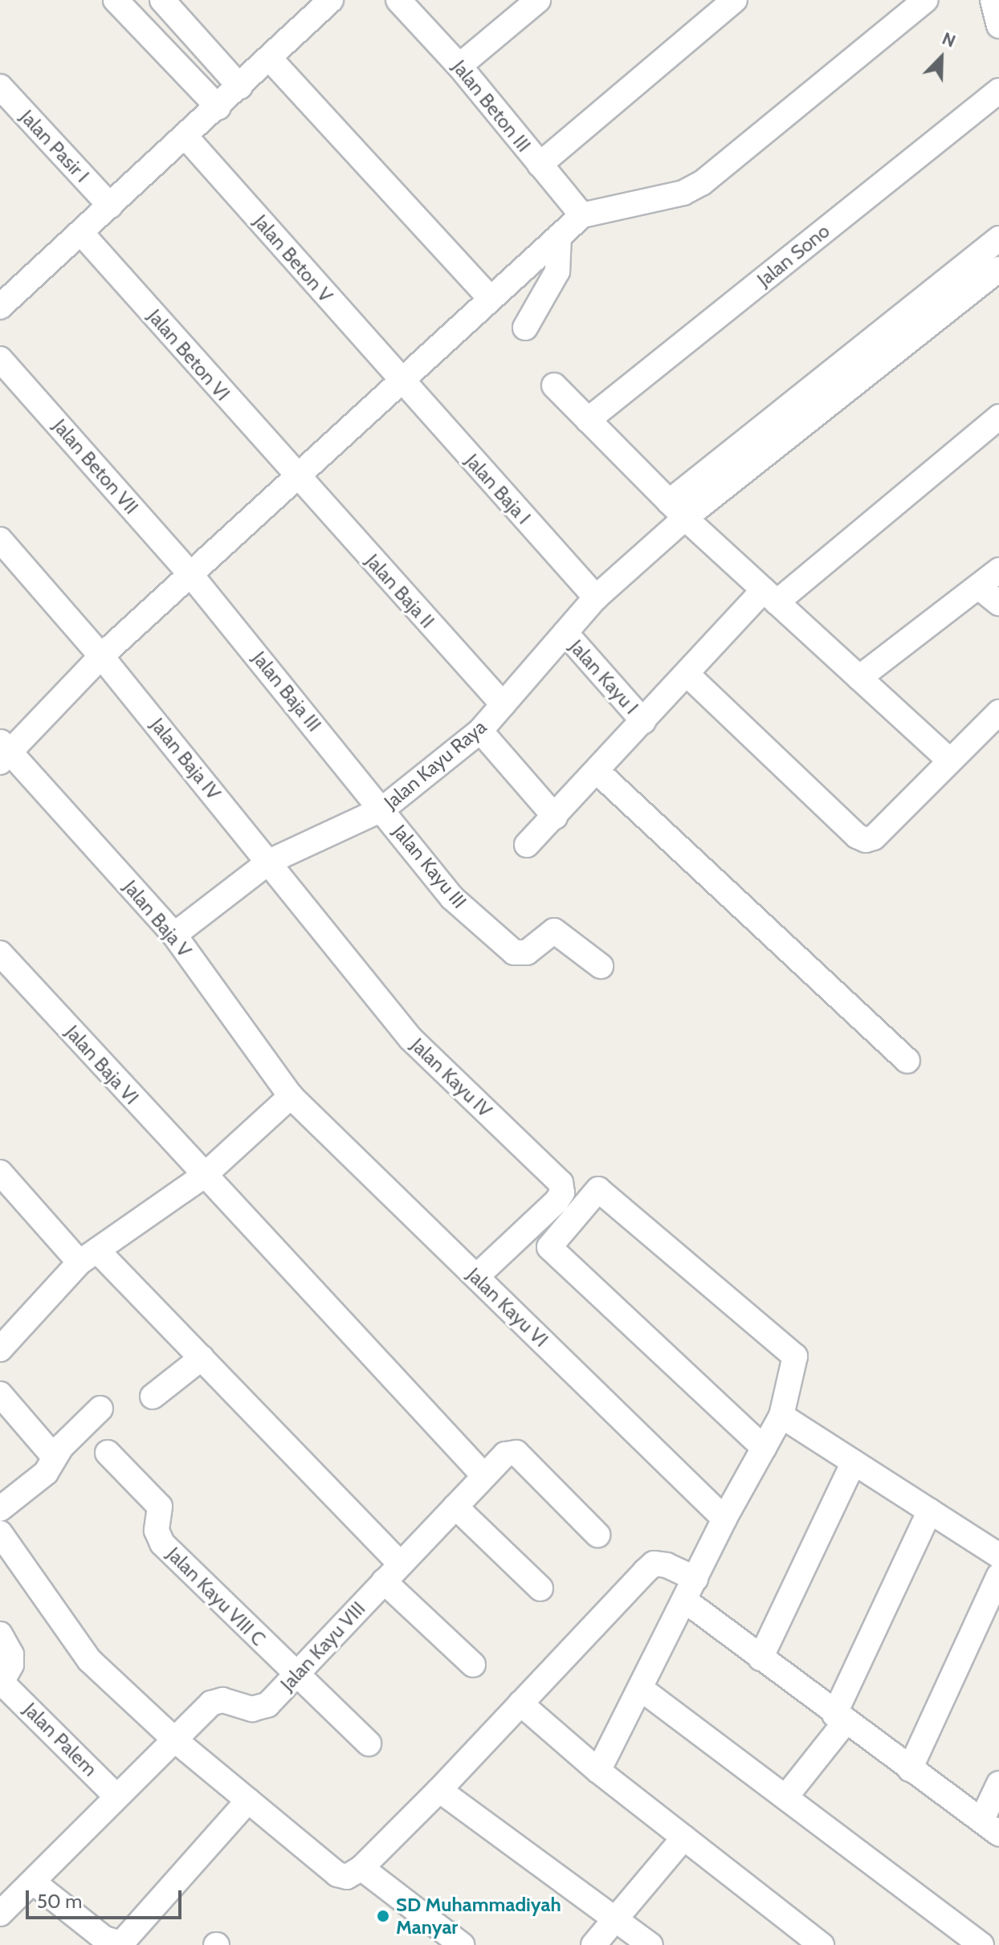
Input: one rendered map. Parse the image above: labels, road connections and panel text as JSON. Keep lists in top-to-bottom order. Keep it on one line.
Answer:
{"streets":{"street":["Jalan Beton III","Jalan Pasir I","Jalan Sono","Jalan Beton V","Jalan Beton VI","Jalan Beton VII","Jalan Baja I","Jalan Baja II","Jalan Kayu I","Jalan Baja III","Jalan Baja IV","Jalan Kayu Raya","Jalan Kayu III","Jalan Baja V","Jalan Baja VI","Jalan Kayu IV","Jalan Kayu VI","Jalan Kayu VIII C","Jalan Kayu VIII","Jalan Palem"]},"crossings":[["Jalan Beton V","Jalan Baja I"],["Jalan Beton VI","Jalan Baja II"],["Jalan Beton VII","Jalan Baja III"],["Jalan Baja I","Jalan Kayu Raya"],["Jalan Baja II","Jalan Kayu Raya"],["Jalan Kayu I","Jalan Kayu Raya"],["Jalan Baja III","Jalan Kayu Raya"],["Jalan Baja III","Jalan Kayu III"],["Jalan Baja IV","Jalan Kayu Raya"],["Jalan Baja IV","Jalan Kayu IV"],["Jalan Kayu Raya","Jalan Kayu III"],["Jalan Kayu Raya","Jalan Baja V"],["Jalan Kayu Raya","Jalan Kayu IV"],["Jalan Baja V","Jalan Kayu VI"],["Jalan Baja VI","Jalan Kayu VIII"],["Jalan Kayu IV","Jalan Kayu VI"],["Jalan Kayu VIII C","Jalan Kayu VIII"],["Jalan Kayu VIII","Jalan Palem"]],"places":["SD Muhammadiyah Manyar"],"scale_bar":"50 m","north":"top right"}
